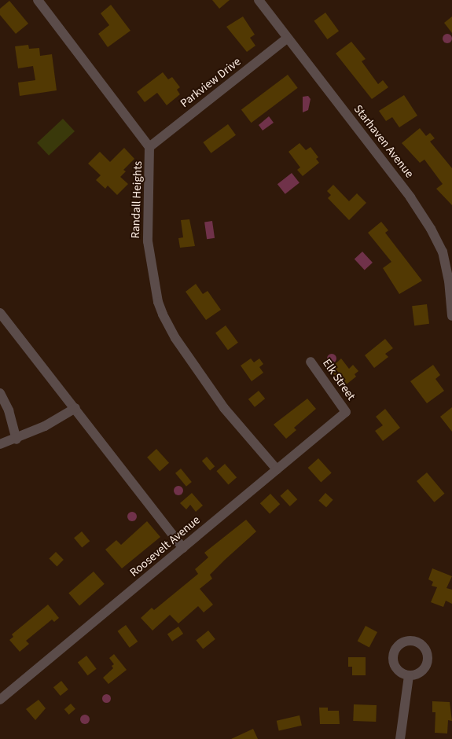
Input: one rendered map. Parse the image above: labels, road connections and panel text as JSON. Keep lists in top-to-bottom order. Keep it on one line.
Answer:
{"streets":{"street":["Parkview Drive","Starhaven Avenue","Randall Heights","Elk Street","Roosevelt Avenue"]},"crossings":[["Parkview Drive","Starhaven Avenue"],["Parkview Drive","Randall Heights"],["Randall Heights","Roosevelt Avenue"],["Elk Street","Roosevelt Avenue"]]}
